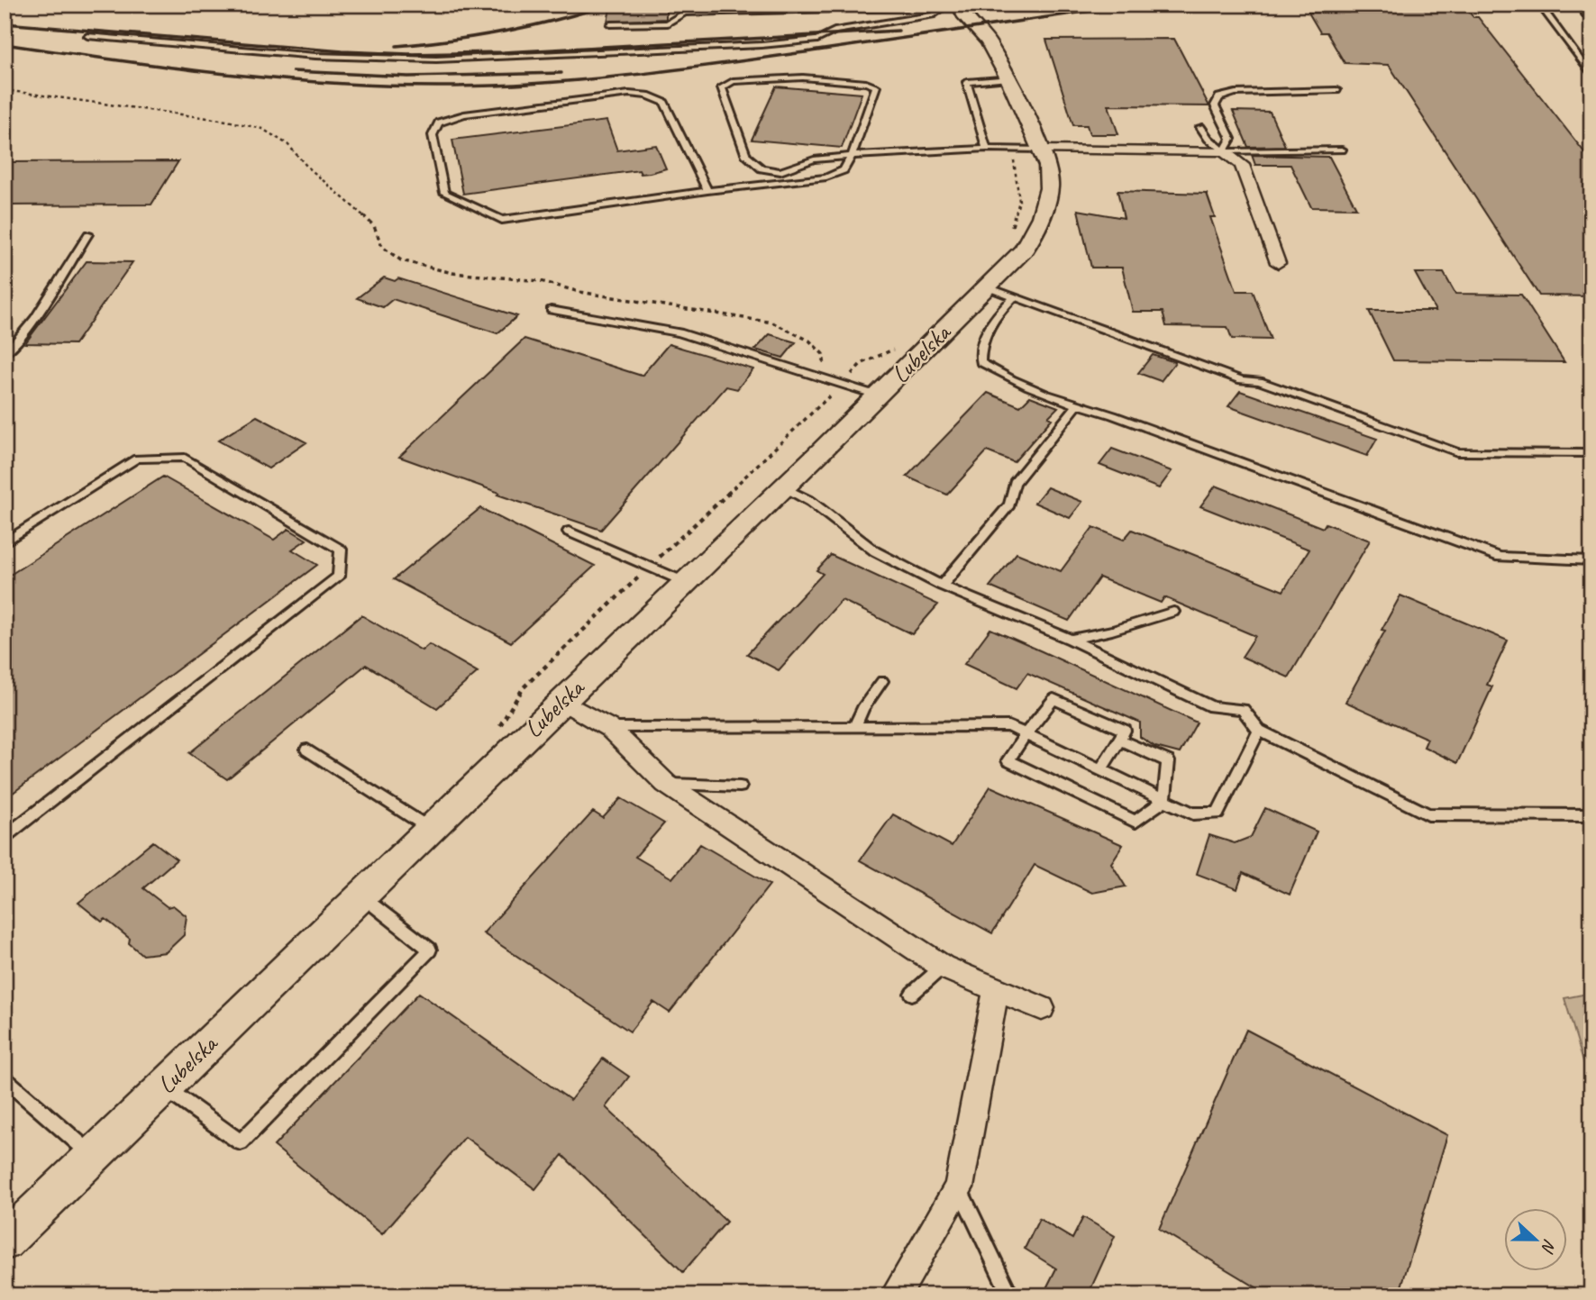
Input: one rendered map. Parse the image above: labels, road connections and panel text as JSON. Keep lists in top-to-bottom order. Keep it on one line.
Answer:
{"streets":{"street":["Lubelska"]},"north":"right"}
